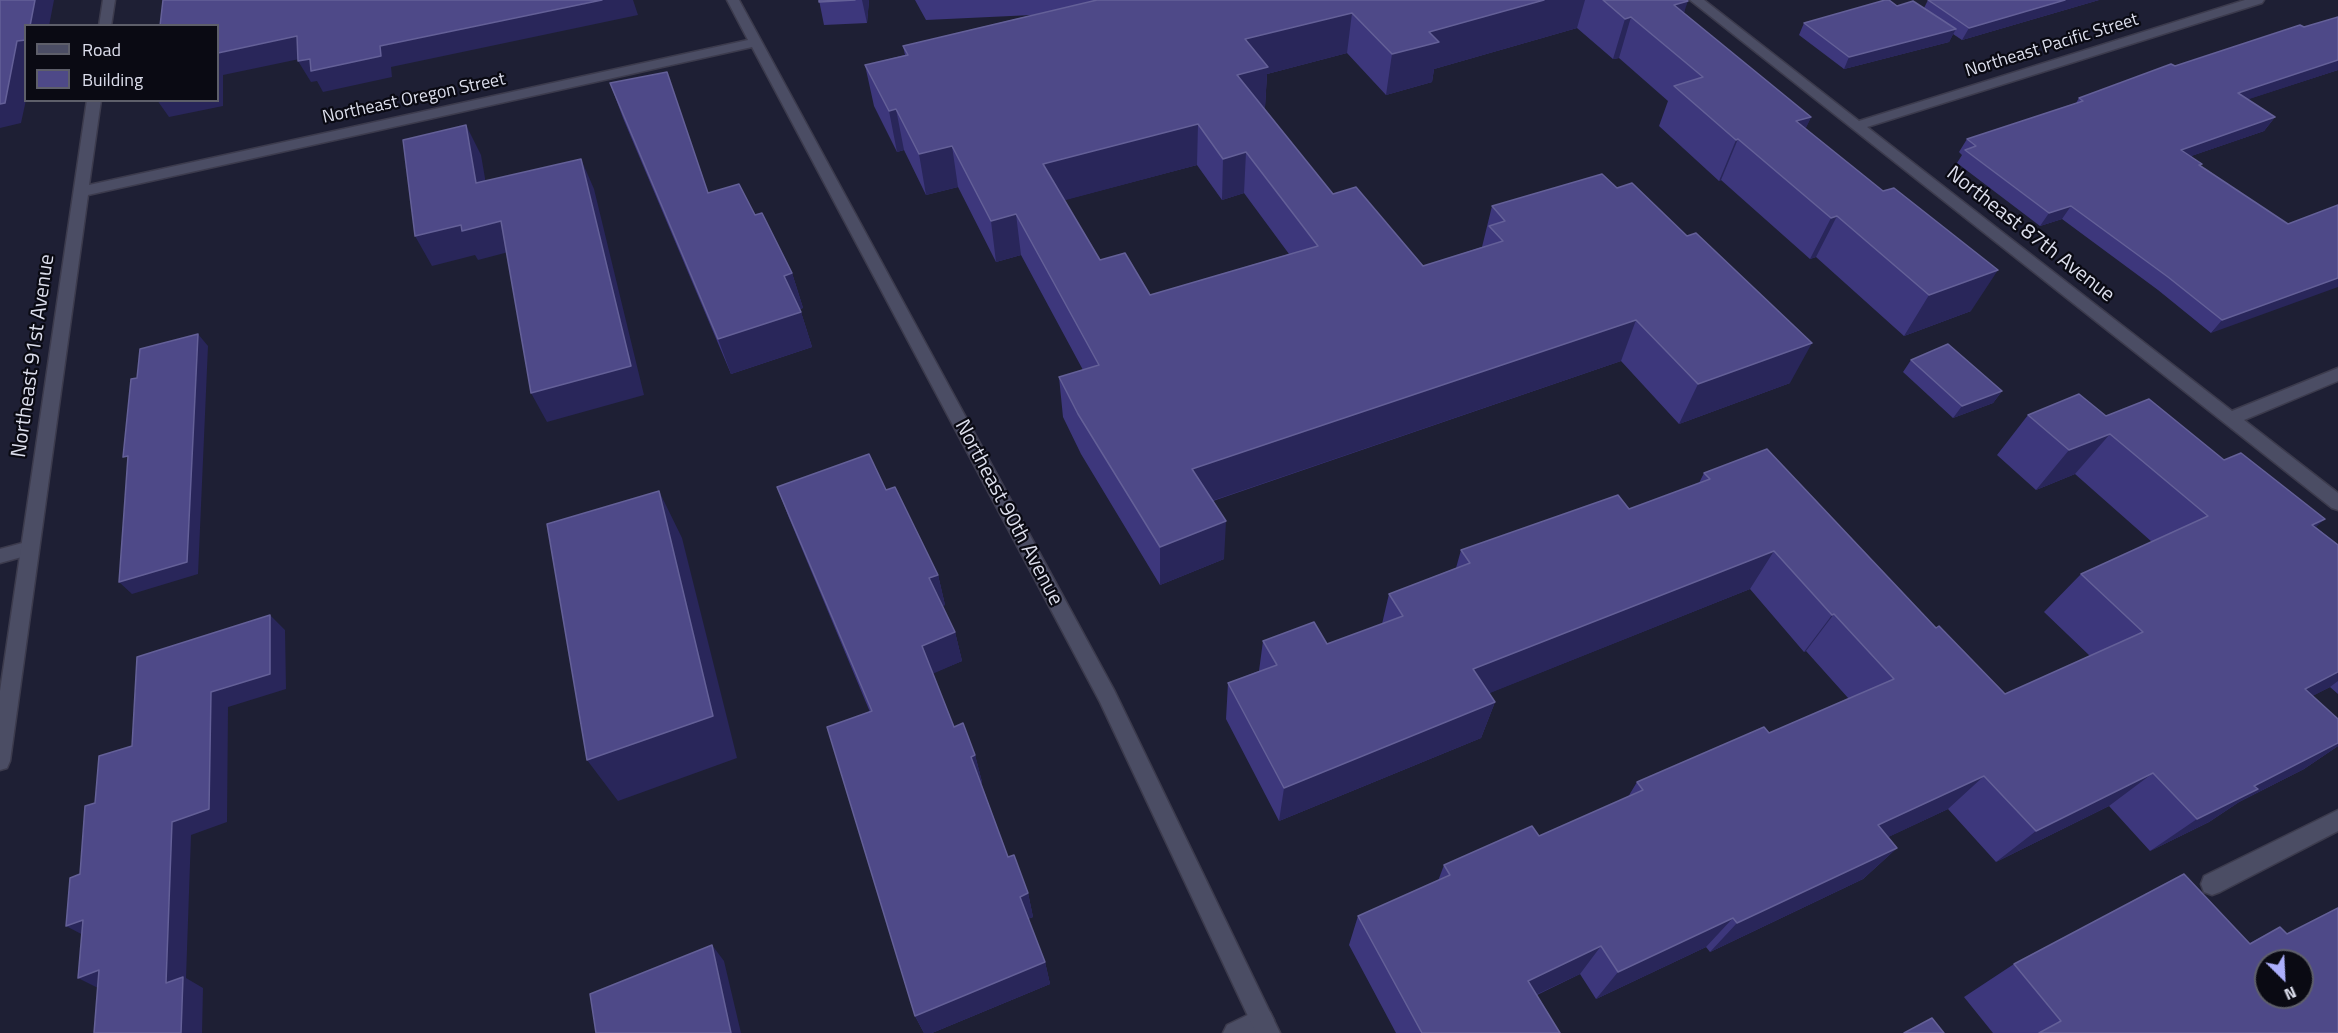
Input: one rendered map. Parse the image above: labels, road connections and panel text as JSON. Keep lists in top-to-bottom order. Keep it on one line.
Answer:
{"streets":{"street":["Northeast Pacific Street","Northeast Oregon Street","Northeast 87th Avenue","Northeast 91st Avenue","Northeast 90th Avenue"]},"crossings":[["Northeast Pacific Street","Northeast 87th Avenue"],["Northeast Oregon Street","Northeast 91st Avenue"],["Northeast Oregon Street","Northeast 90th Avenue"]],"legend":["Road","Building"],"north":"bottom right"}
